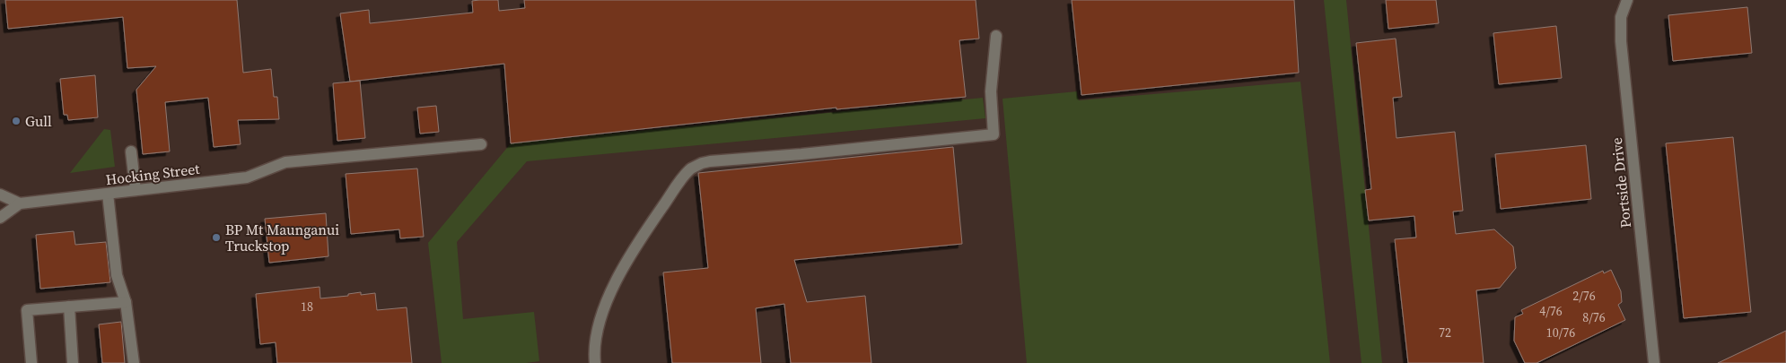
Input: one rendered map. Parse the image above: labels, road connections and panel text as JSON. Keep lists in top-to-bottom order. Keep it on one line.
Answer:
{"streets":{"street":["Hocking Street","Portside Drive"]},"places":["Gull","BP Mt Maunganui Truckstop"],"house_numbers":["2/76","18","4/76","8/76","72","10/76"]}
